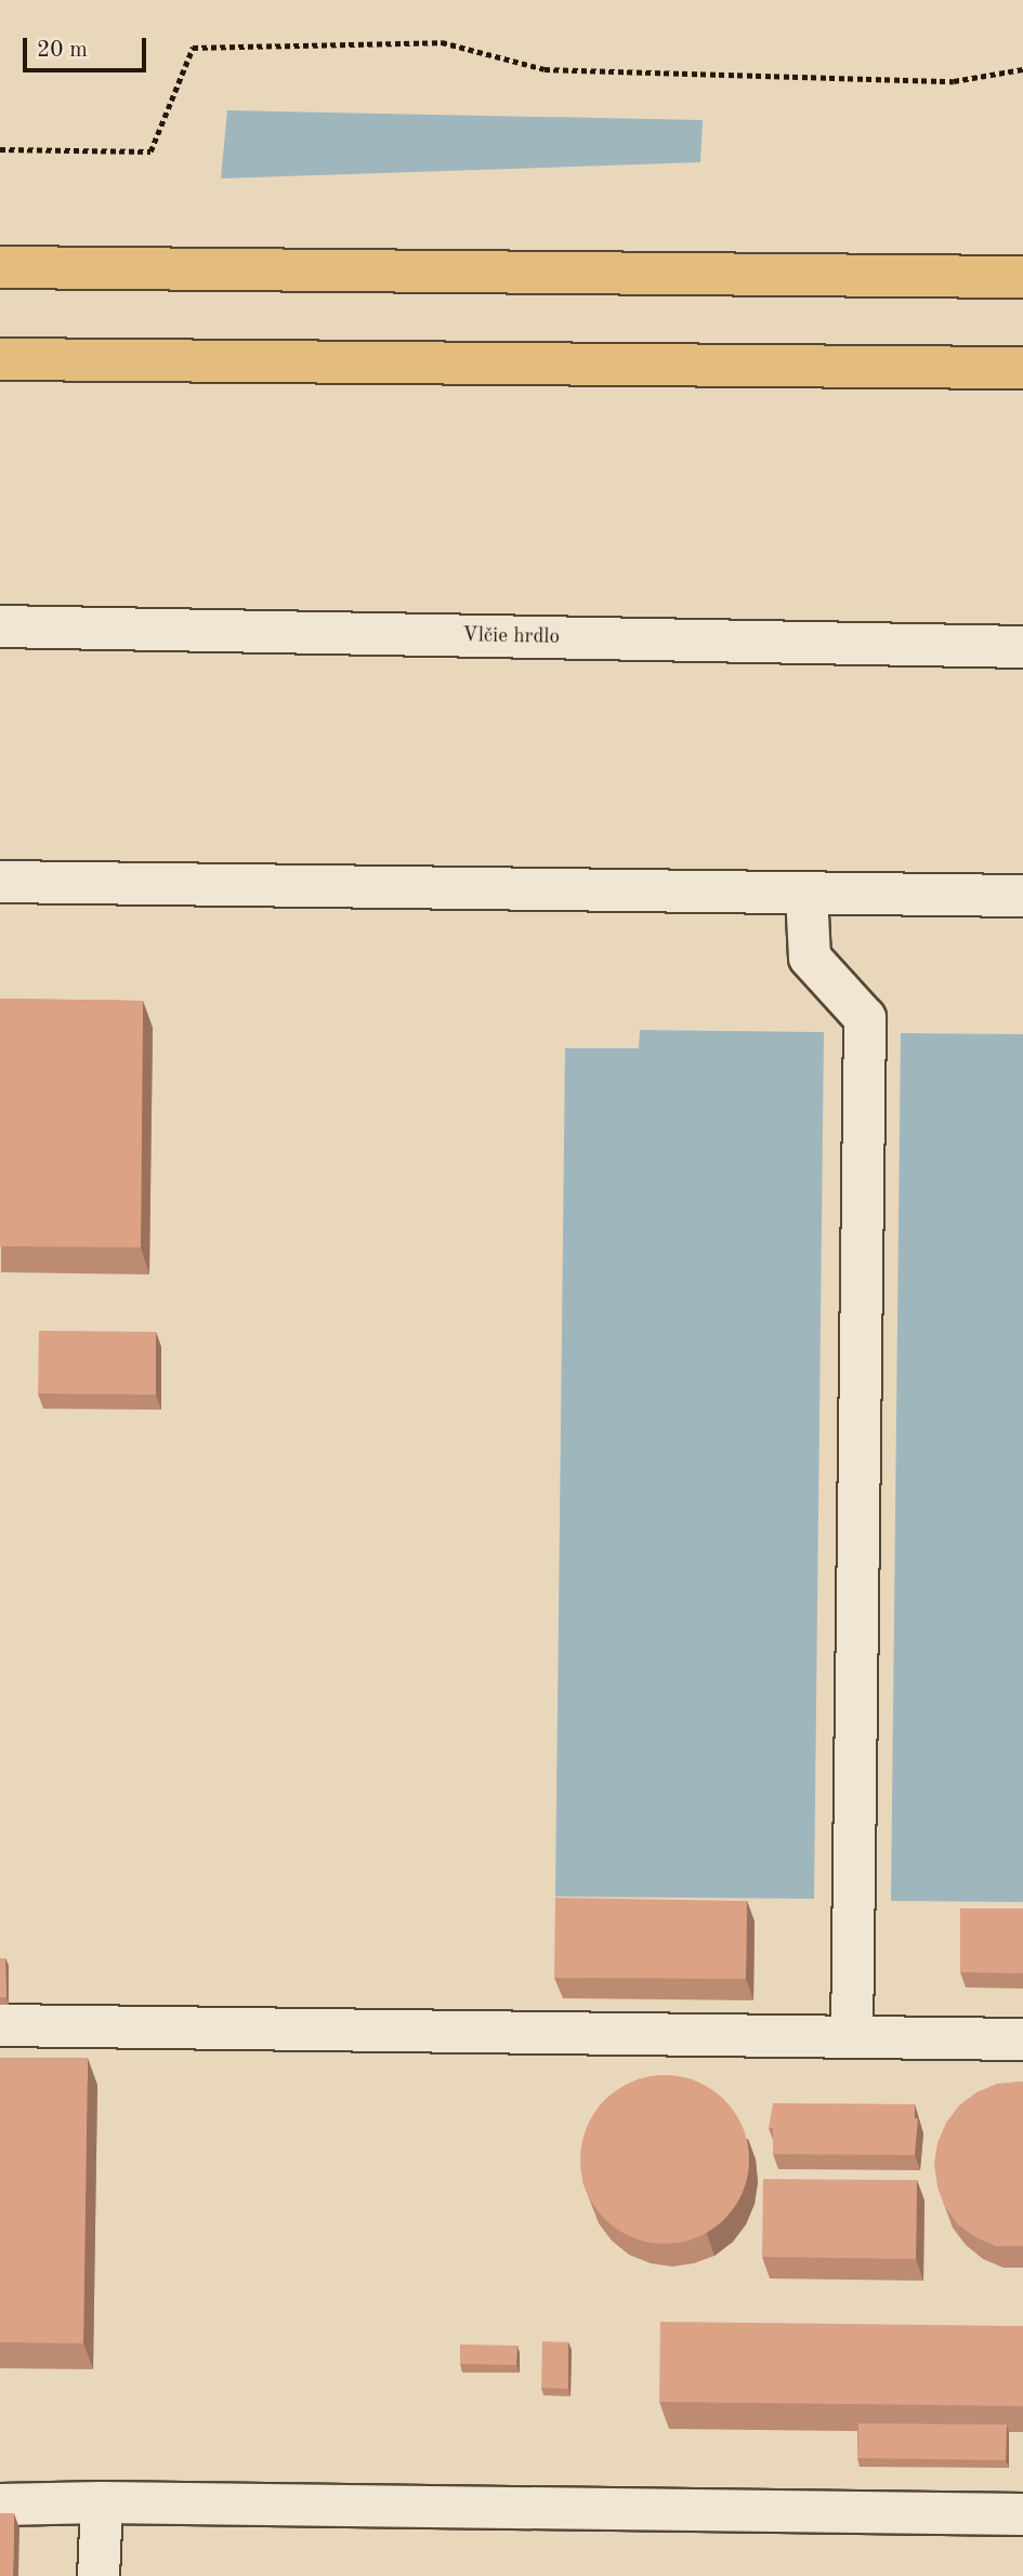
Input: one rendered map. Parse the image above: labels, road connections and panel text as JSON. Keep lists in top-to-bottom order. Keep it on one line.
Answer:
{"streets":{"street":["Vlčie hrdlo"]},"scale_bar":"20 m"}
